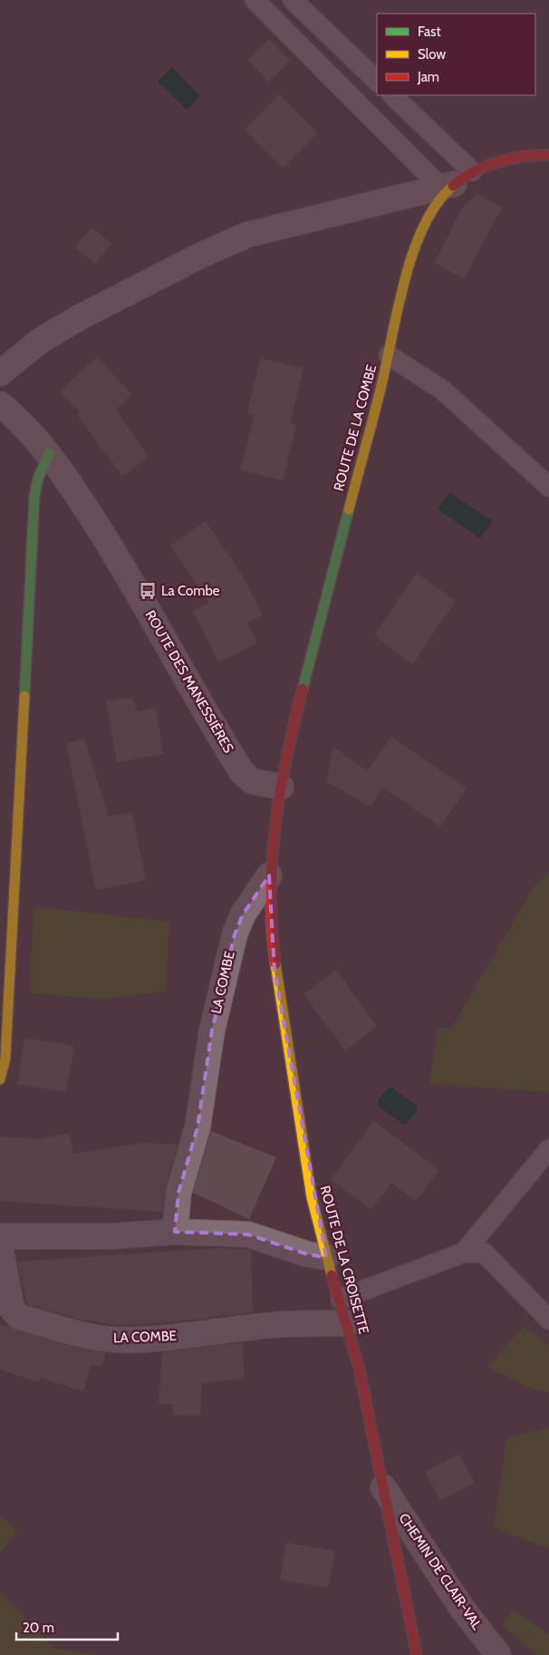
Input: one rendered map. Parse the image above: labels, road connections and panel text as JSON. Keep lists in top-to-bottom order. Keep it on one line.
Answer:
{"streets":{"street":["ROUTE DE LA COMBE","ROUTE DES MANESSIÈRES","LA COMBE","ROUTE DE LA CROISETTE","CHEMIN DE CLAIR-VAL"]},"crossings":[["ROUTE DE LA COMBE","ROUTE DES MANESSIÈRES"],["ROUTE DE LA COMBE","ROUTE DE LA CROISETTE"],["ROUTE DES MANESSIÈRES","ROUTE DE LA CROISETTE"],["LA COMBE","ROUTE DE LA CROISETTE"],["ROUTE DE LA CROISETTE","CHEMIN DE CLAIR-VAL"]],"places":{"bus stop":["La Combe"]},"legend":["Fast","Slow","Jam"],"scale_bar":"20 m"}
